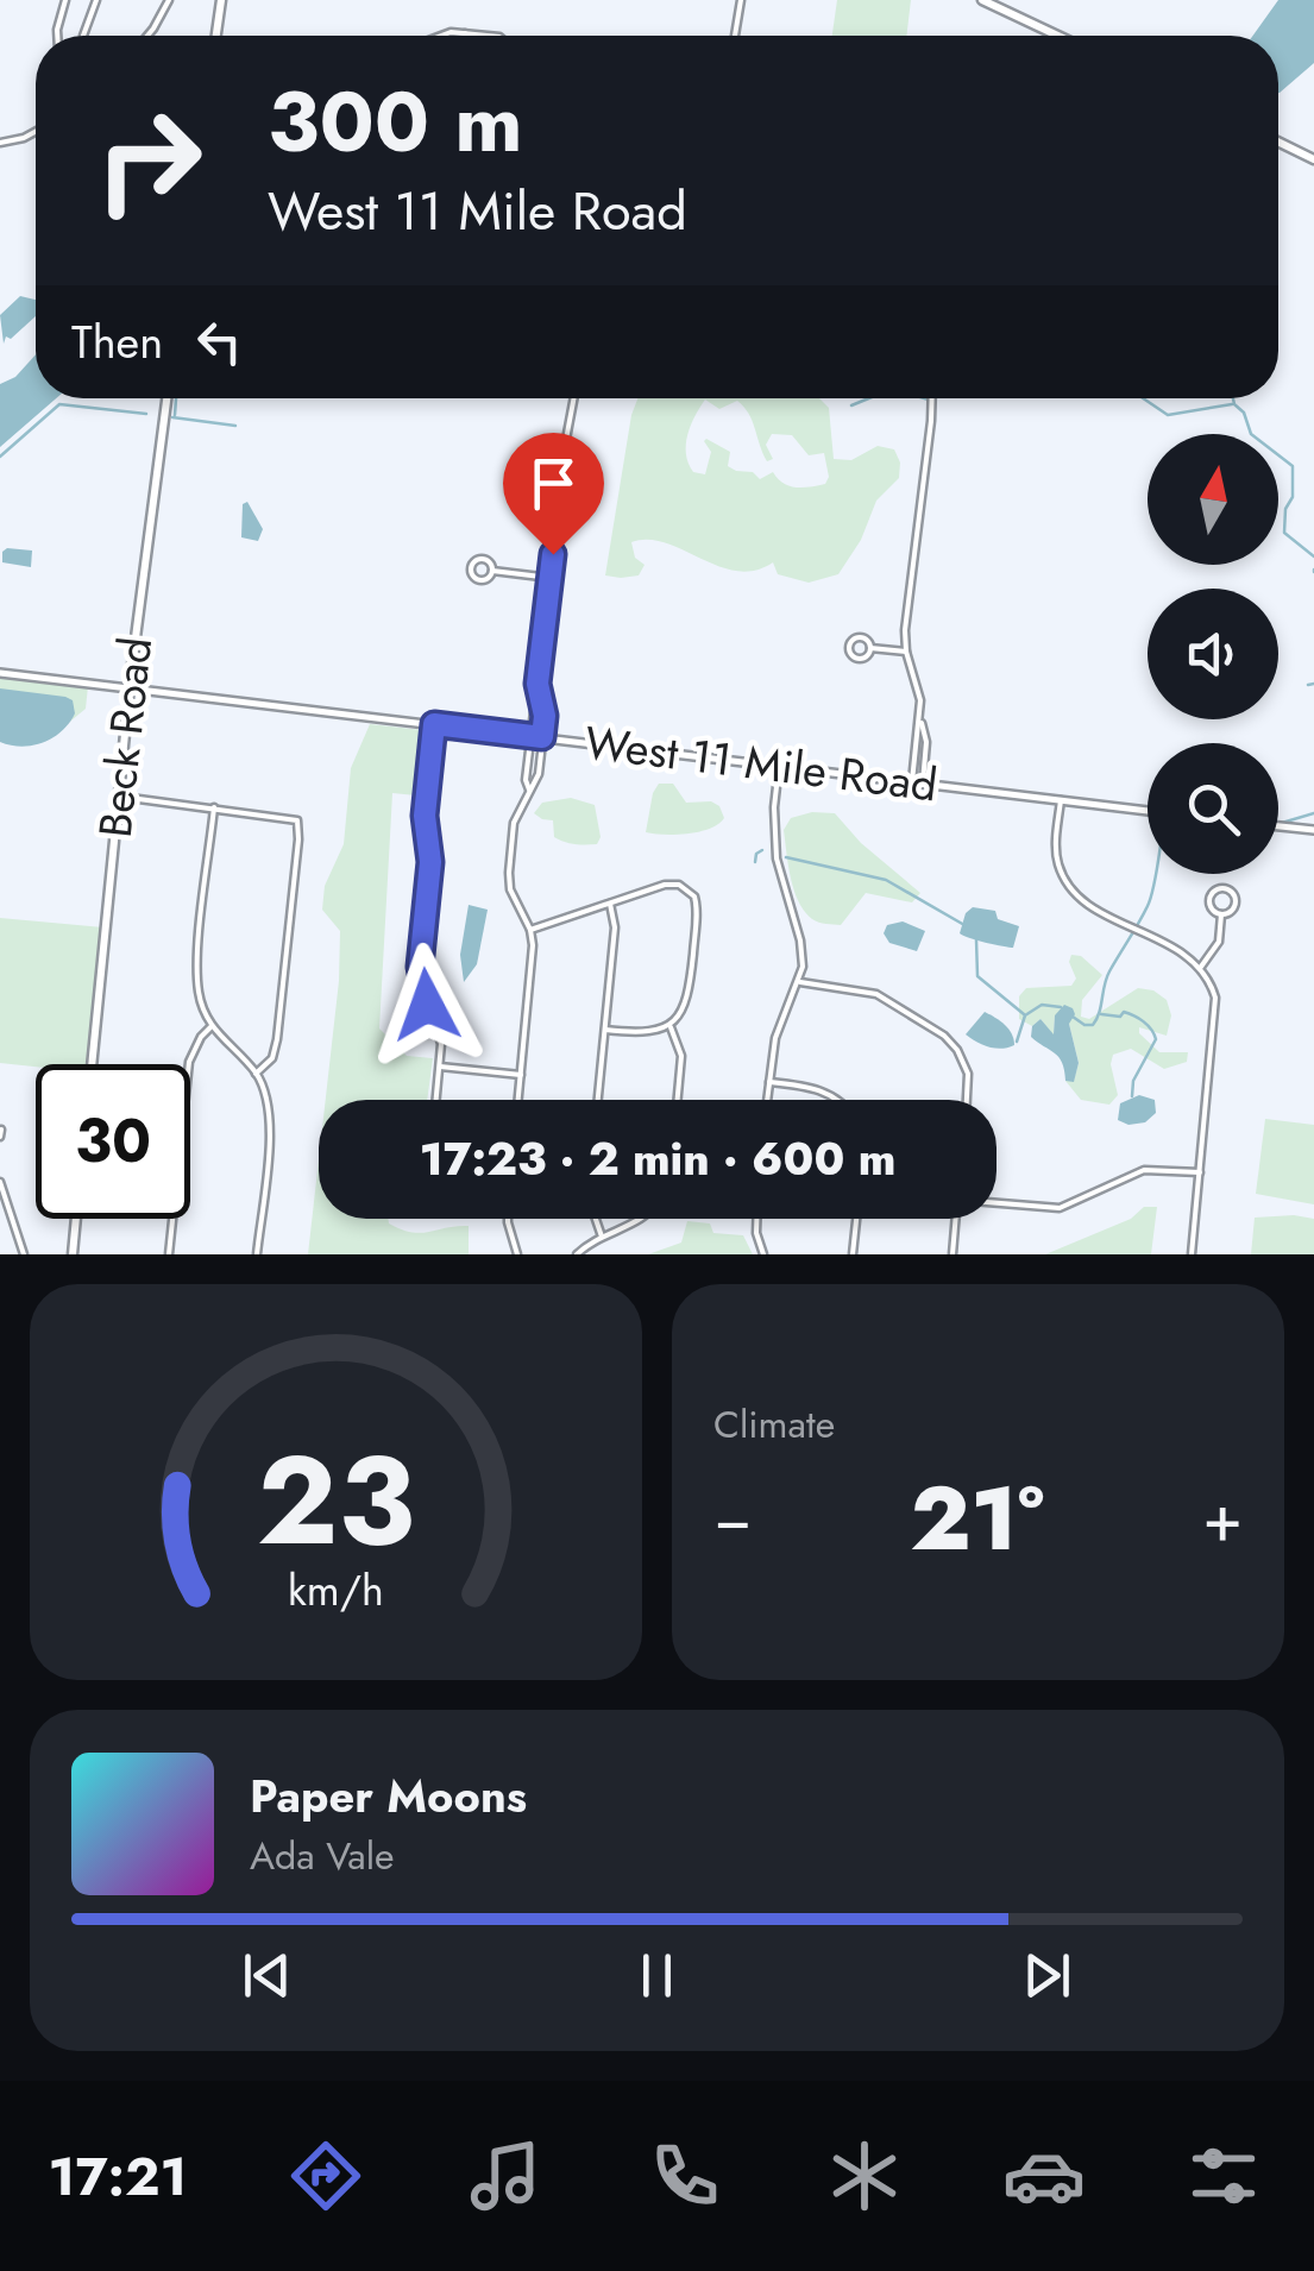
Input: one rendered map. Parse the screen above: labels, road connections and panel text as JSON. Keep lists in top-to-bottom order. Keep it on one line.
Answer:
{"streets":{"main road":["Beck Road"],"street":["West 11 Mile Road"]},"crossings":[["Beck Road","West 11 Mile Road"]],"north":"top","page":{"turn":["300 m","West 11 Mile Road"],"then":"Then","limit":"30","trip":"17:23 · 2 min · 600 m","tile":"Climate","heat":["−","21°","+"],"song":["Paper Moons","Ada Vale"],"tabs":"17:21","gauge":["23","km/h"]}}
